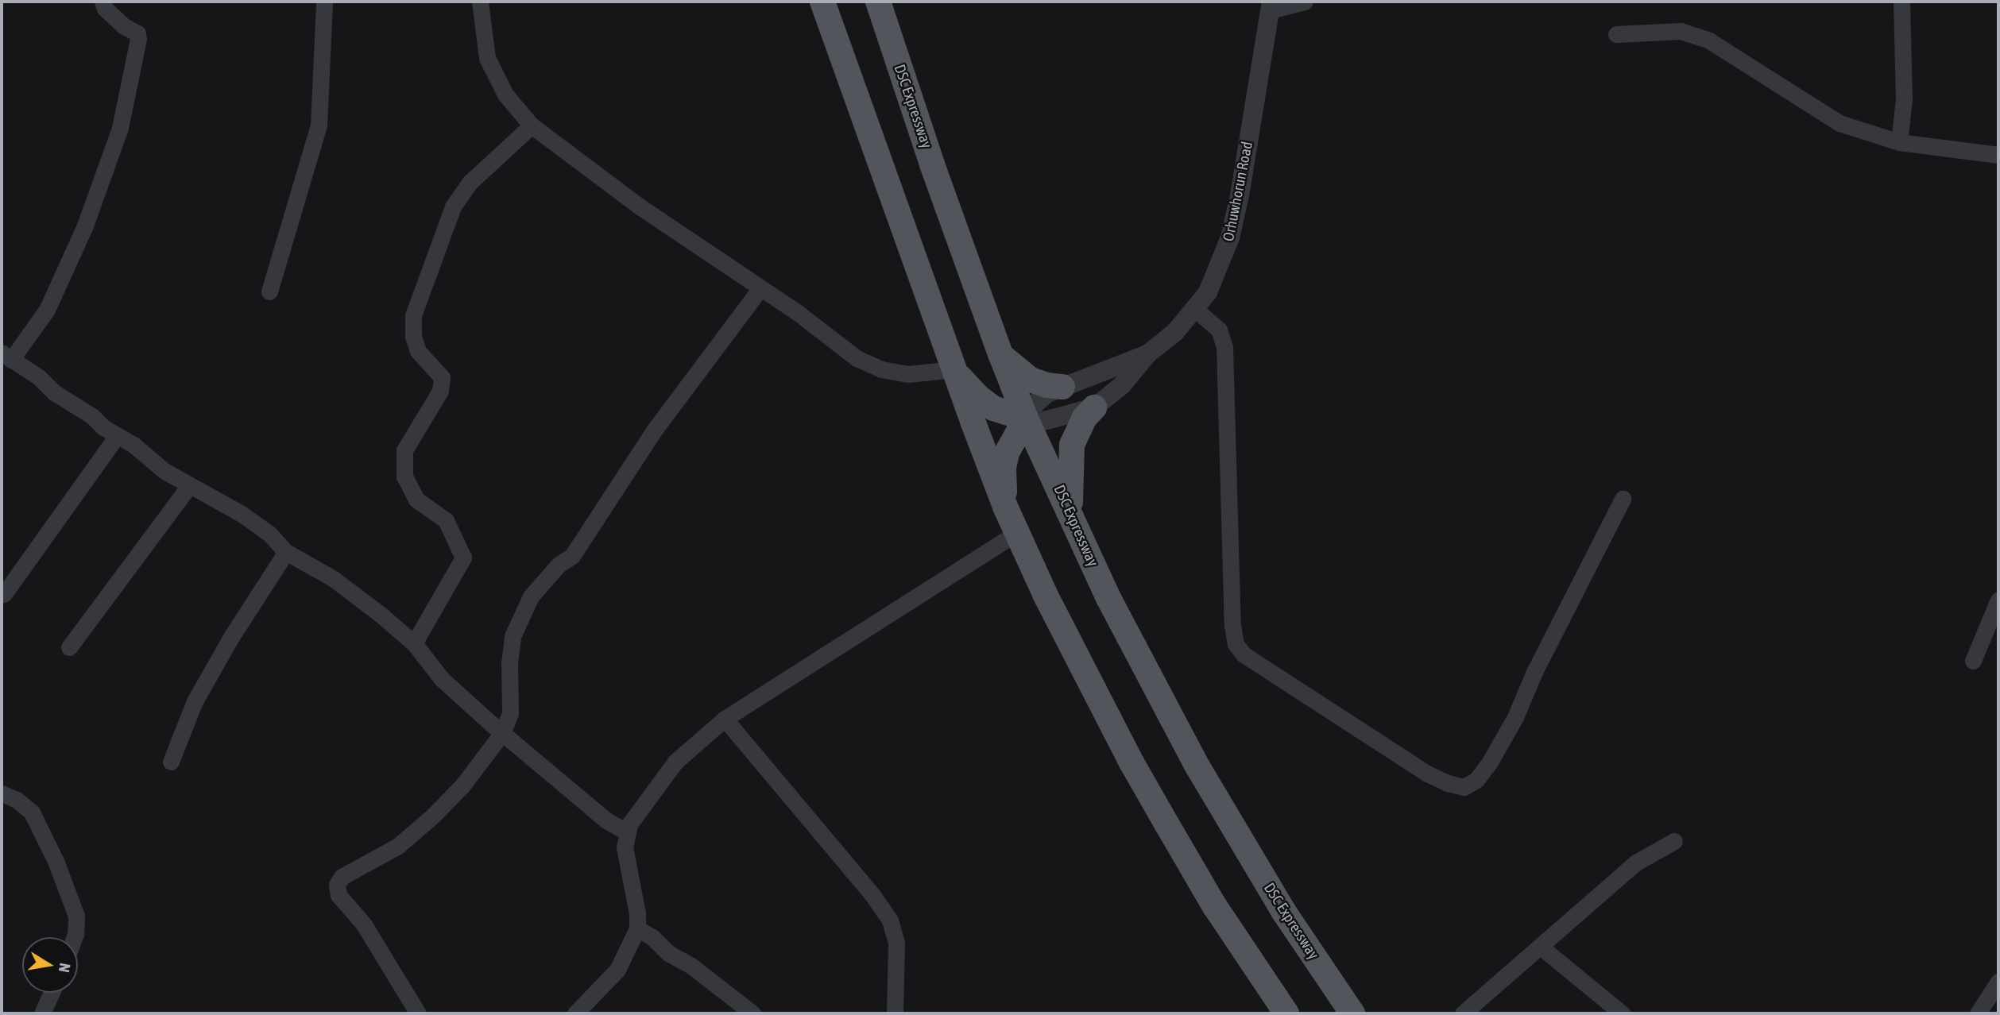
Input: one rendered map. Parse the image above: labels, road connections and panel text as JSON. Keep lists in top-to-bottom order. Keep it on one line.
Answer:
{"streets":{"main road":["DSC Expressway"],"street":["Orhuwhorun Road"]},"north":"right"}
